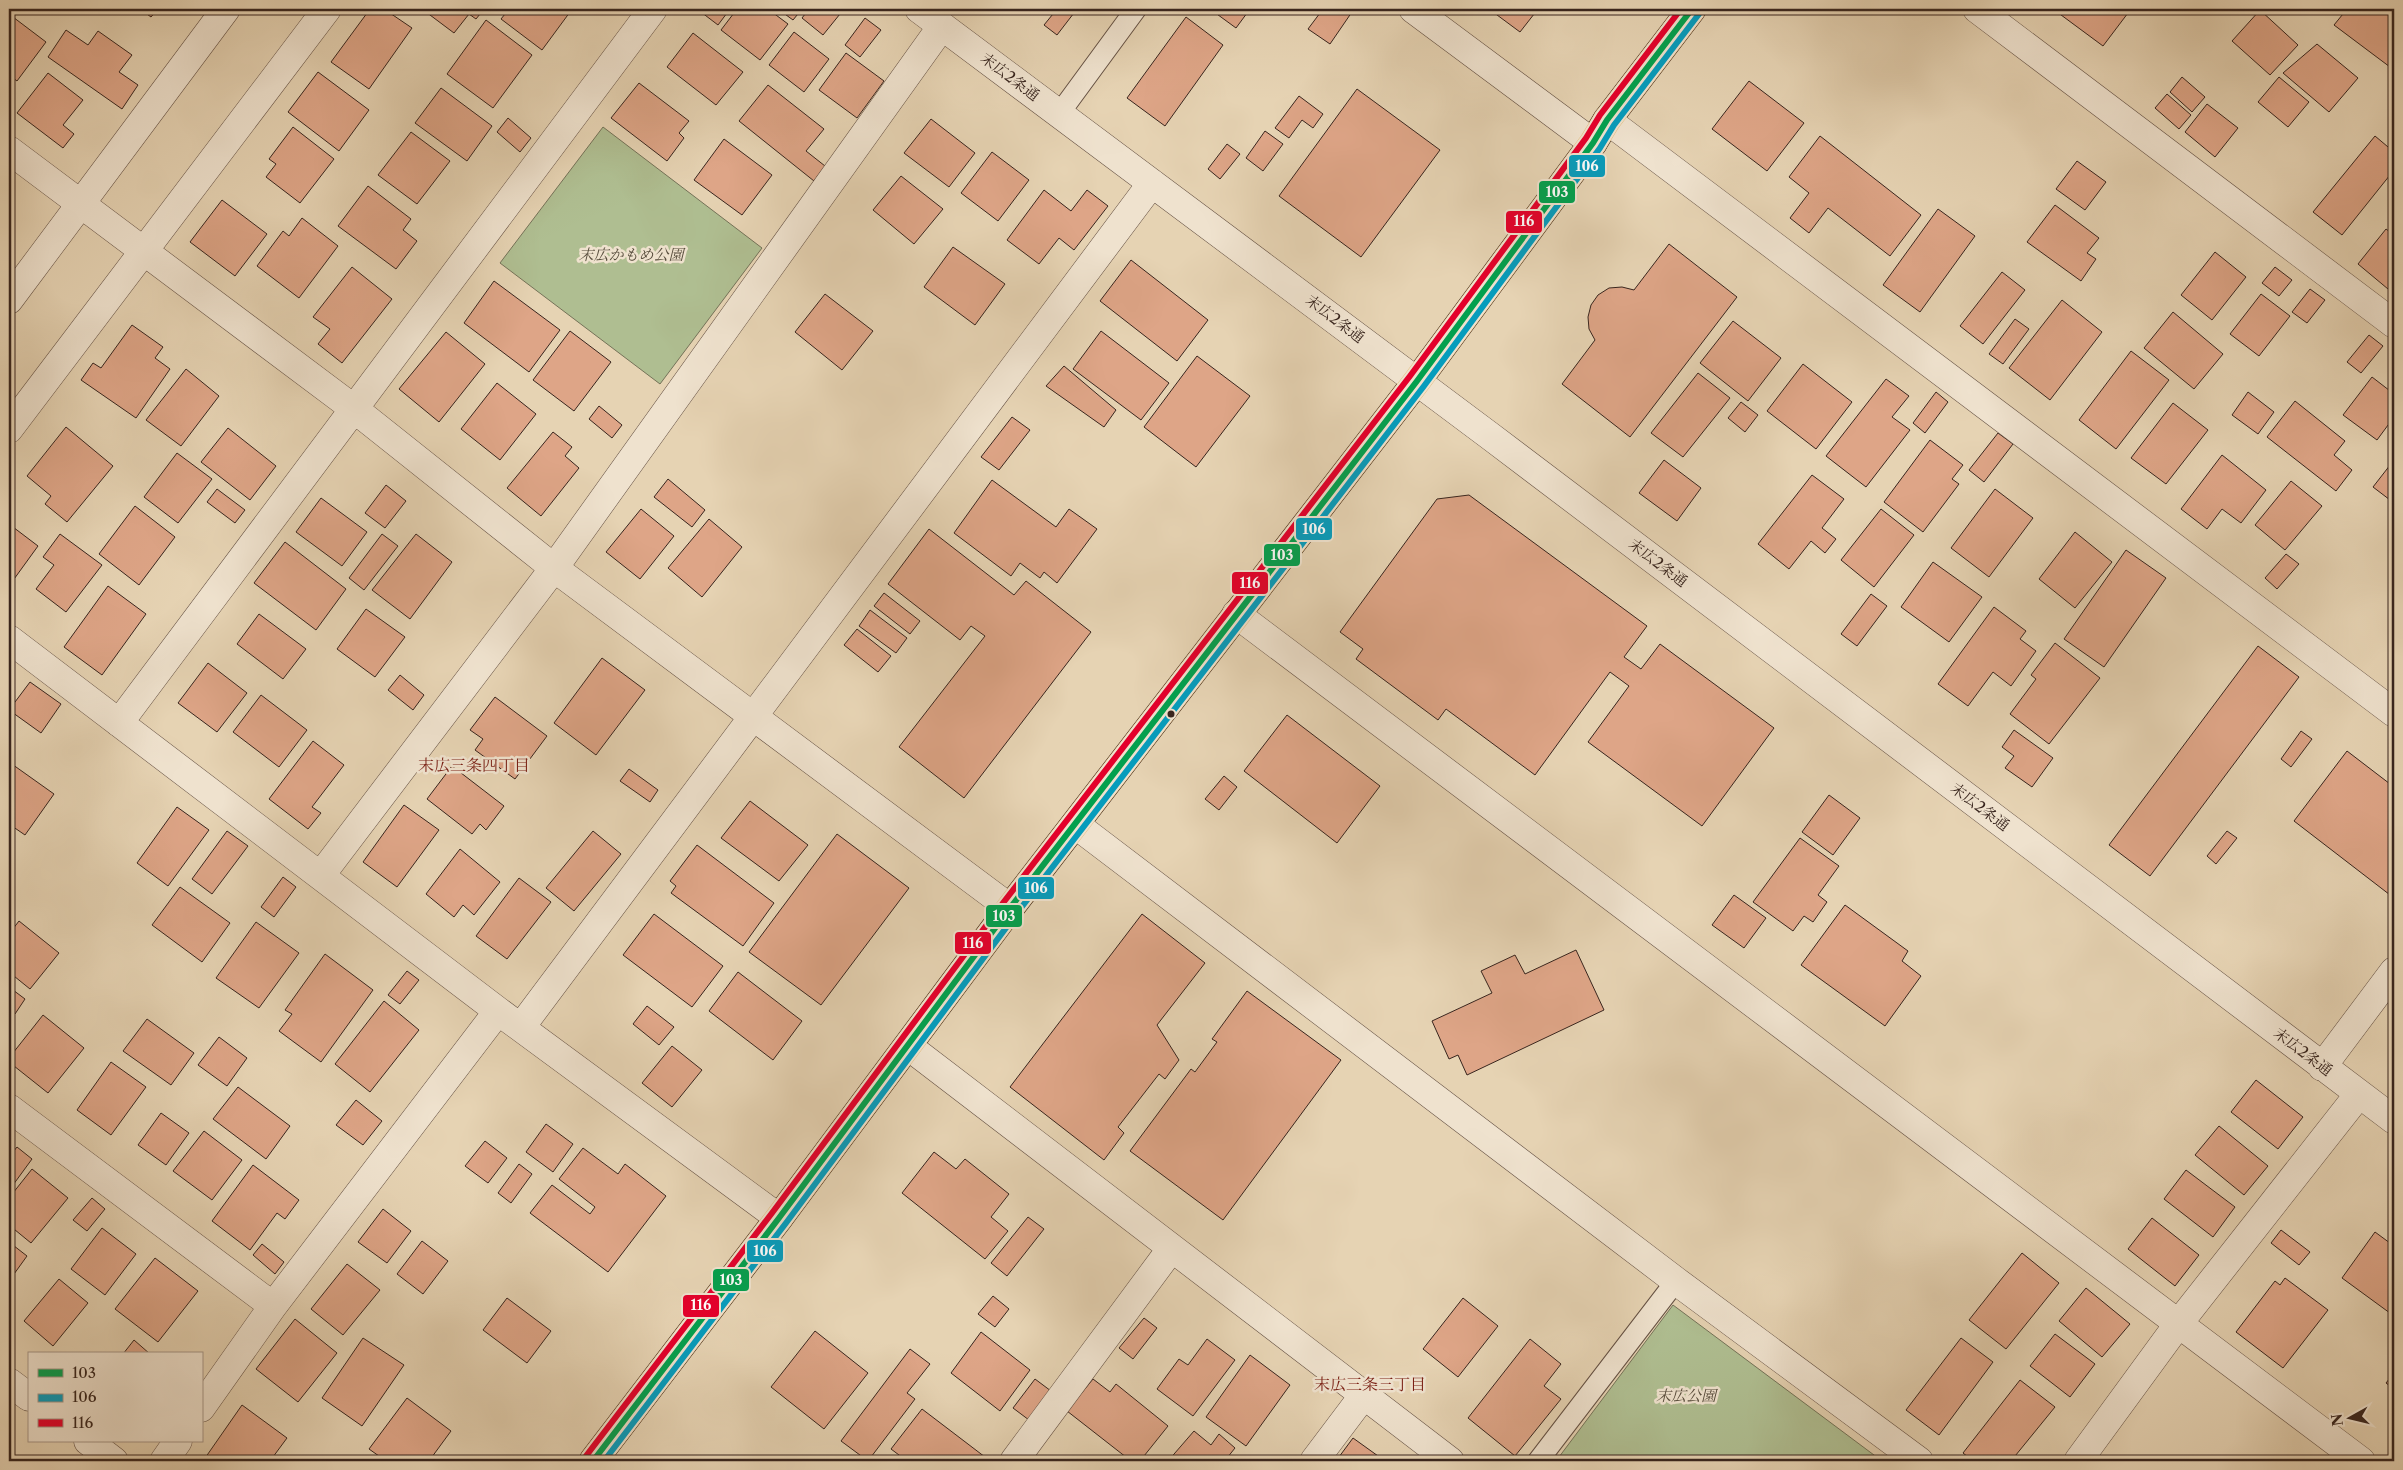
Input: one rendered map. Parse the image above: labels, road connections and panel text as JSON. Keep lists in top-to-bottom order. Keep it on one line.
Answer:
{"streets":{"street":["末広2条通"]},"districts":["末広三条四丁目","末広三条三丁目"],"parks":["末広かもめ公園","末広公園"],"lines":["transit line 103","transit line 116","transit line 106"],"legend":["103","106","116"],"north":"left"}
